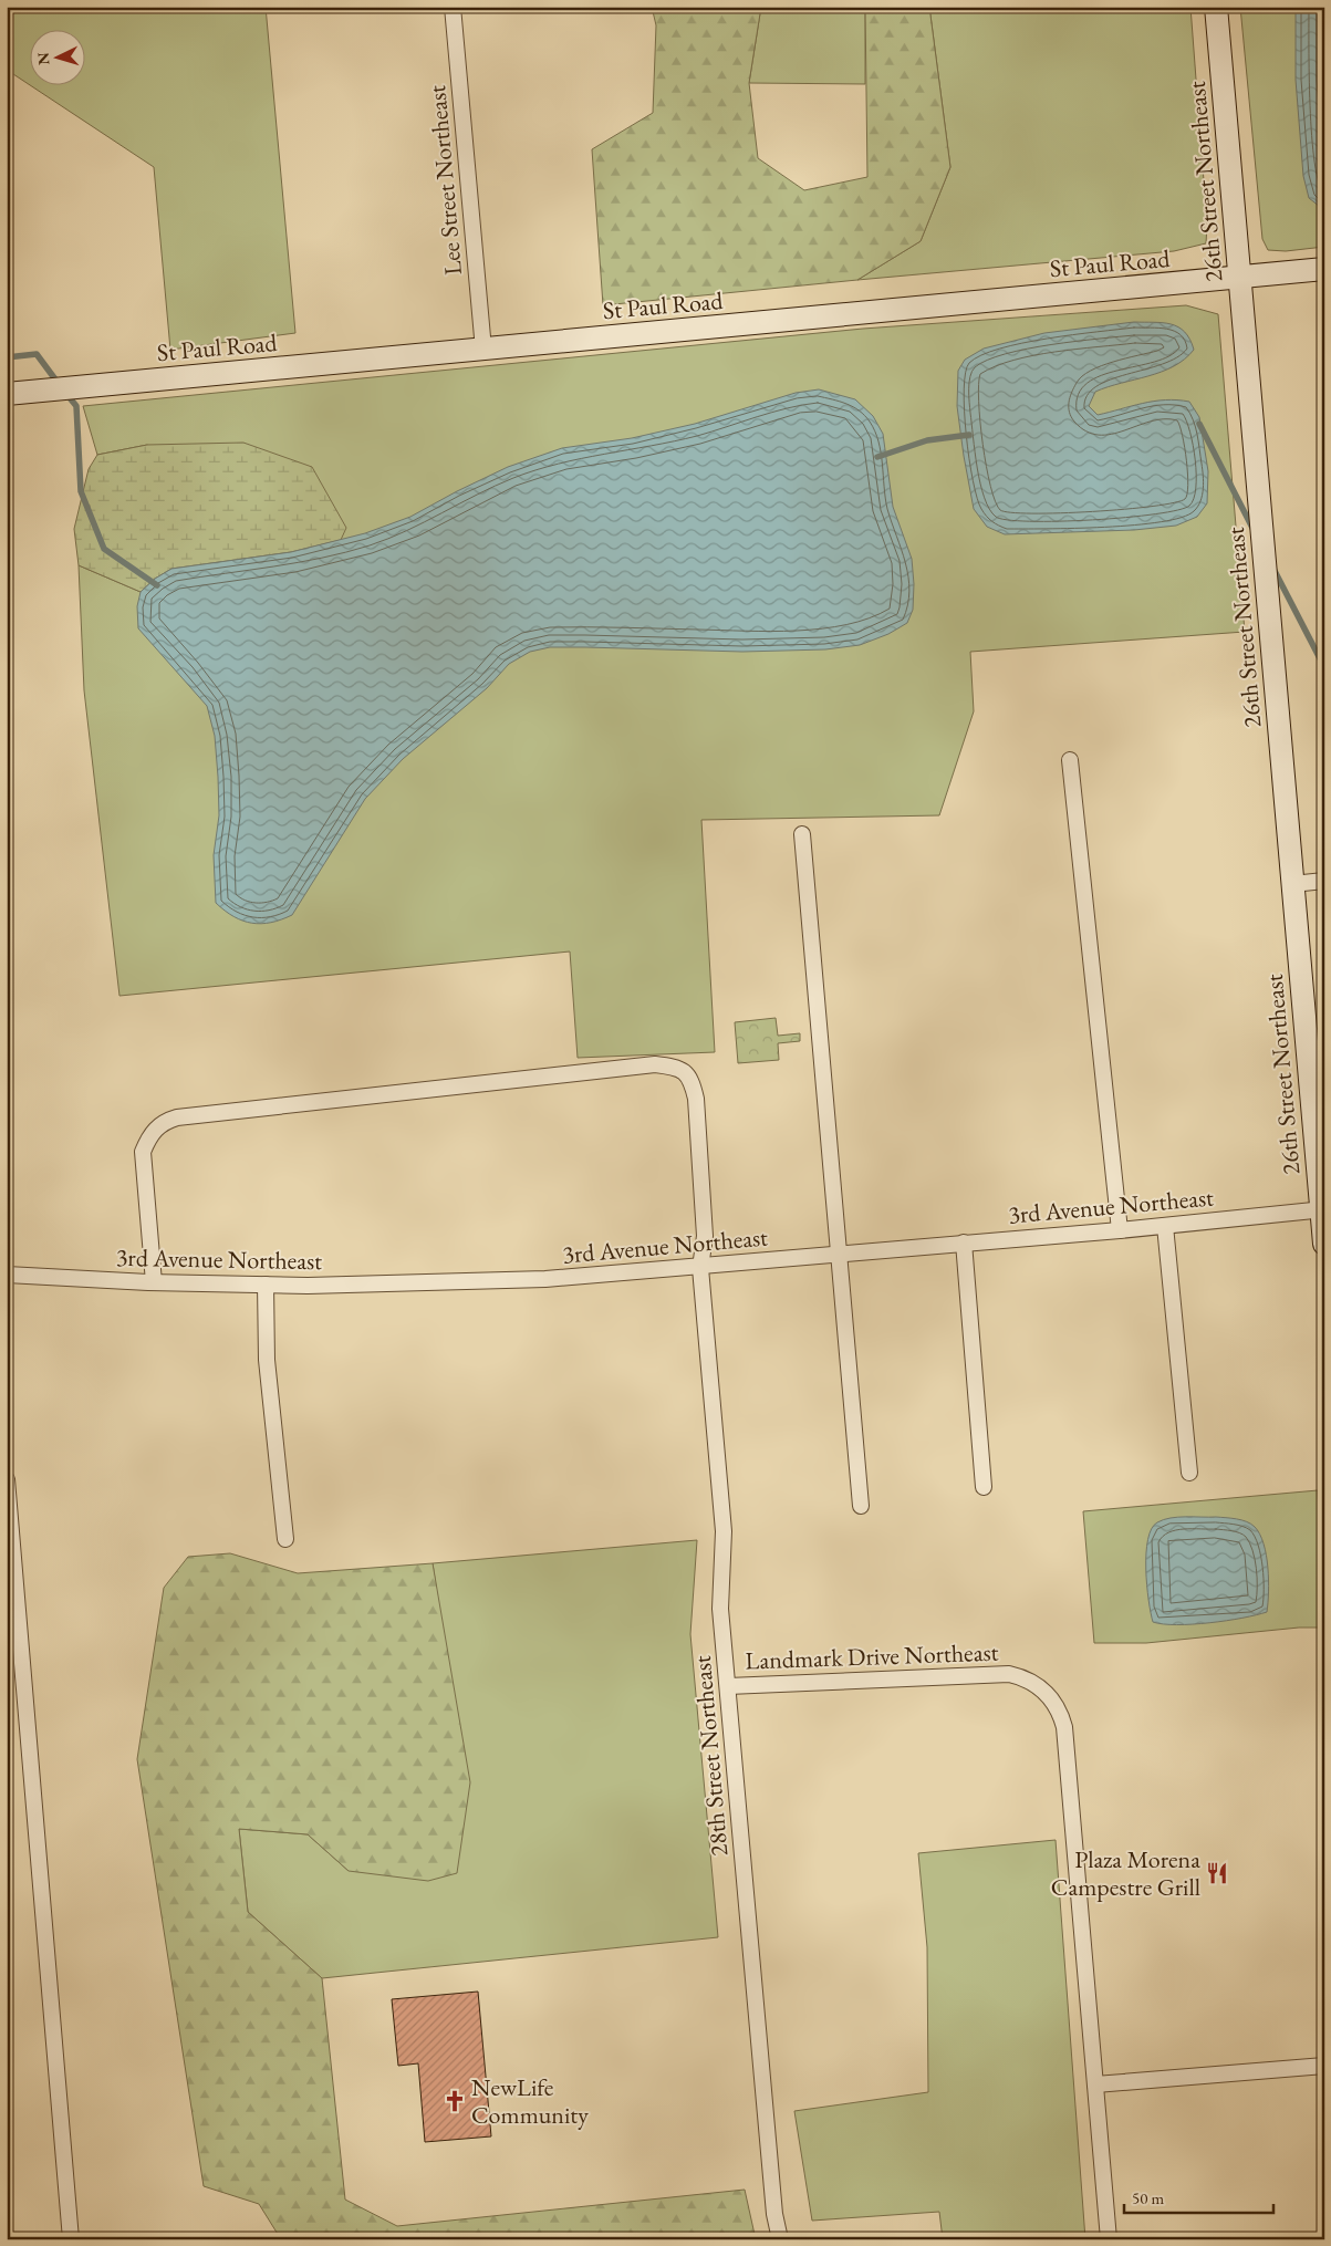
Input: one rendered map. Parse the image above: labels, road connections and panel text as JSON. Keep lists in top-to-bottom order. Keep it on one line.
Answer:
{"streets":{"street":["Lee Street Northeast","26th Street Northeast","St Paul Road","3rd Avenue Northeast","Landmark Drive Northeast","28th Street Northeast"]},"crossings":[["Lee Street Northeast","St Paul Road"],["26th Street Northeast","St Paul Road"],["26th Street Northeast","3rd Avenue Northeast"],["3rd Avenue Northeast","28th Street Northeast"],["Landmark Drive Northeast","28th Street Northeast"]],"places":{"restaurant":["Plaza Morena Campestre Grill"],"church":["NewLife Community"]},"scale_bar":"50 m","north":"left"}
